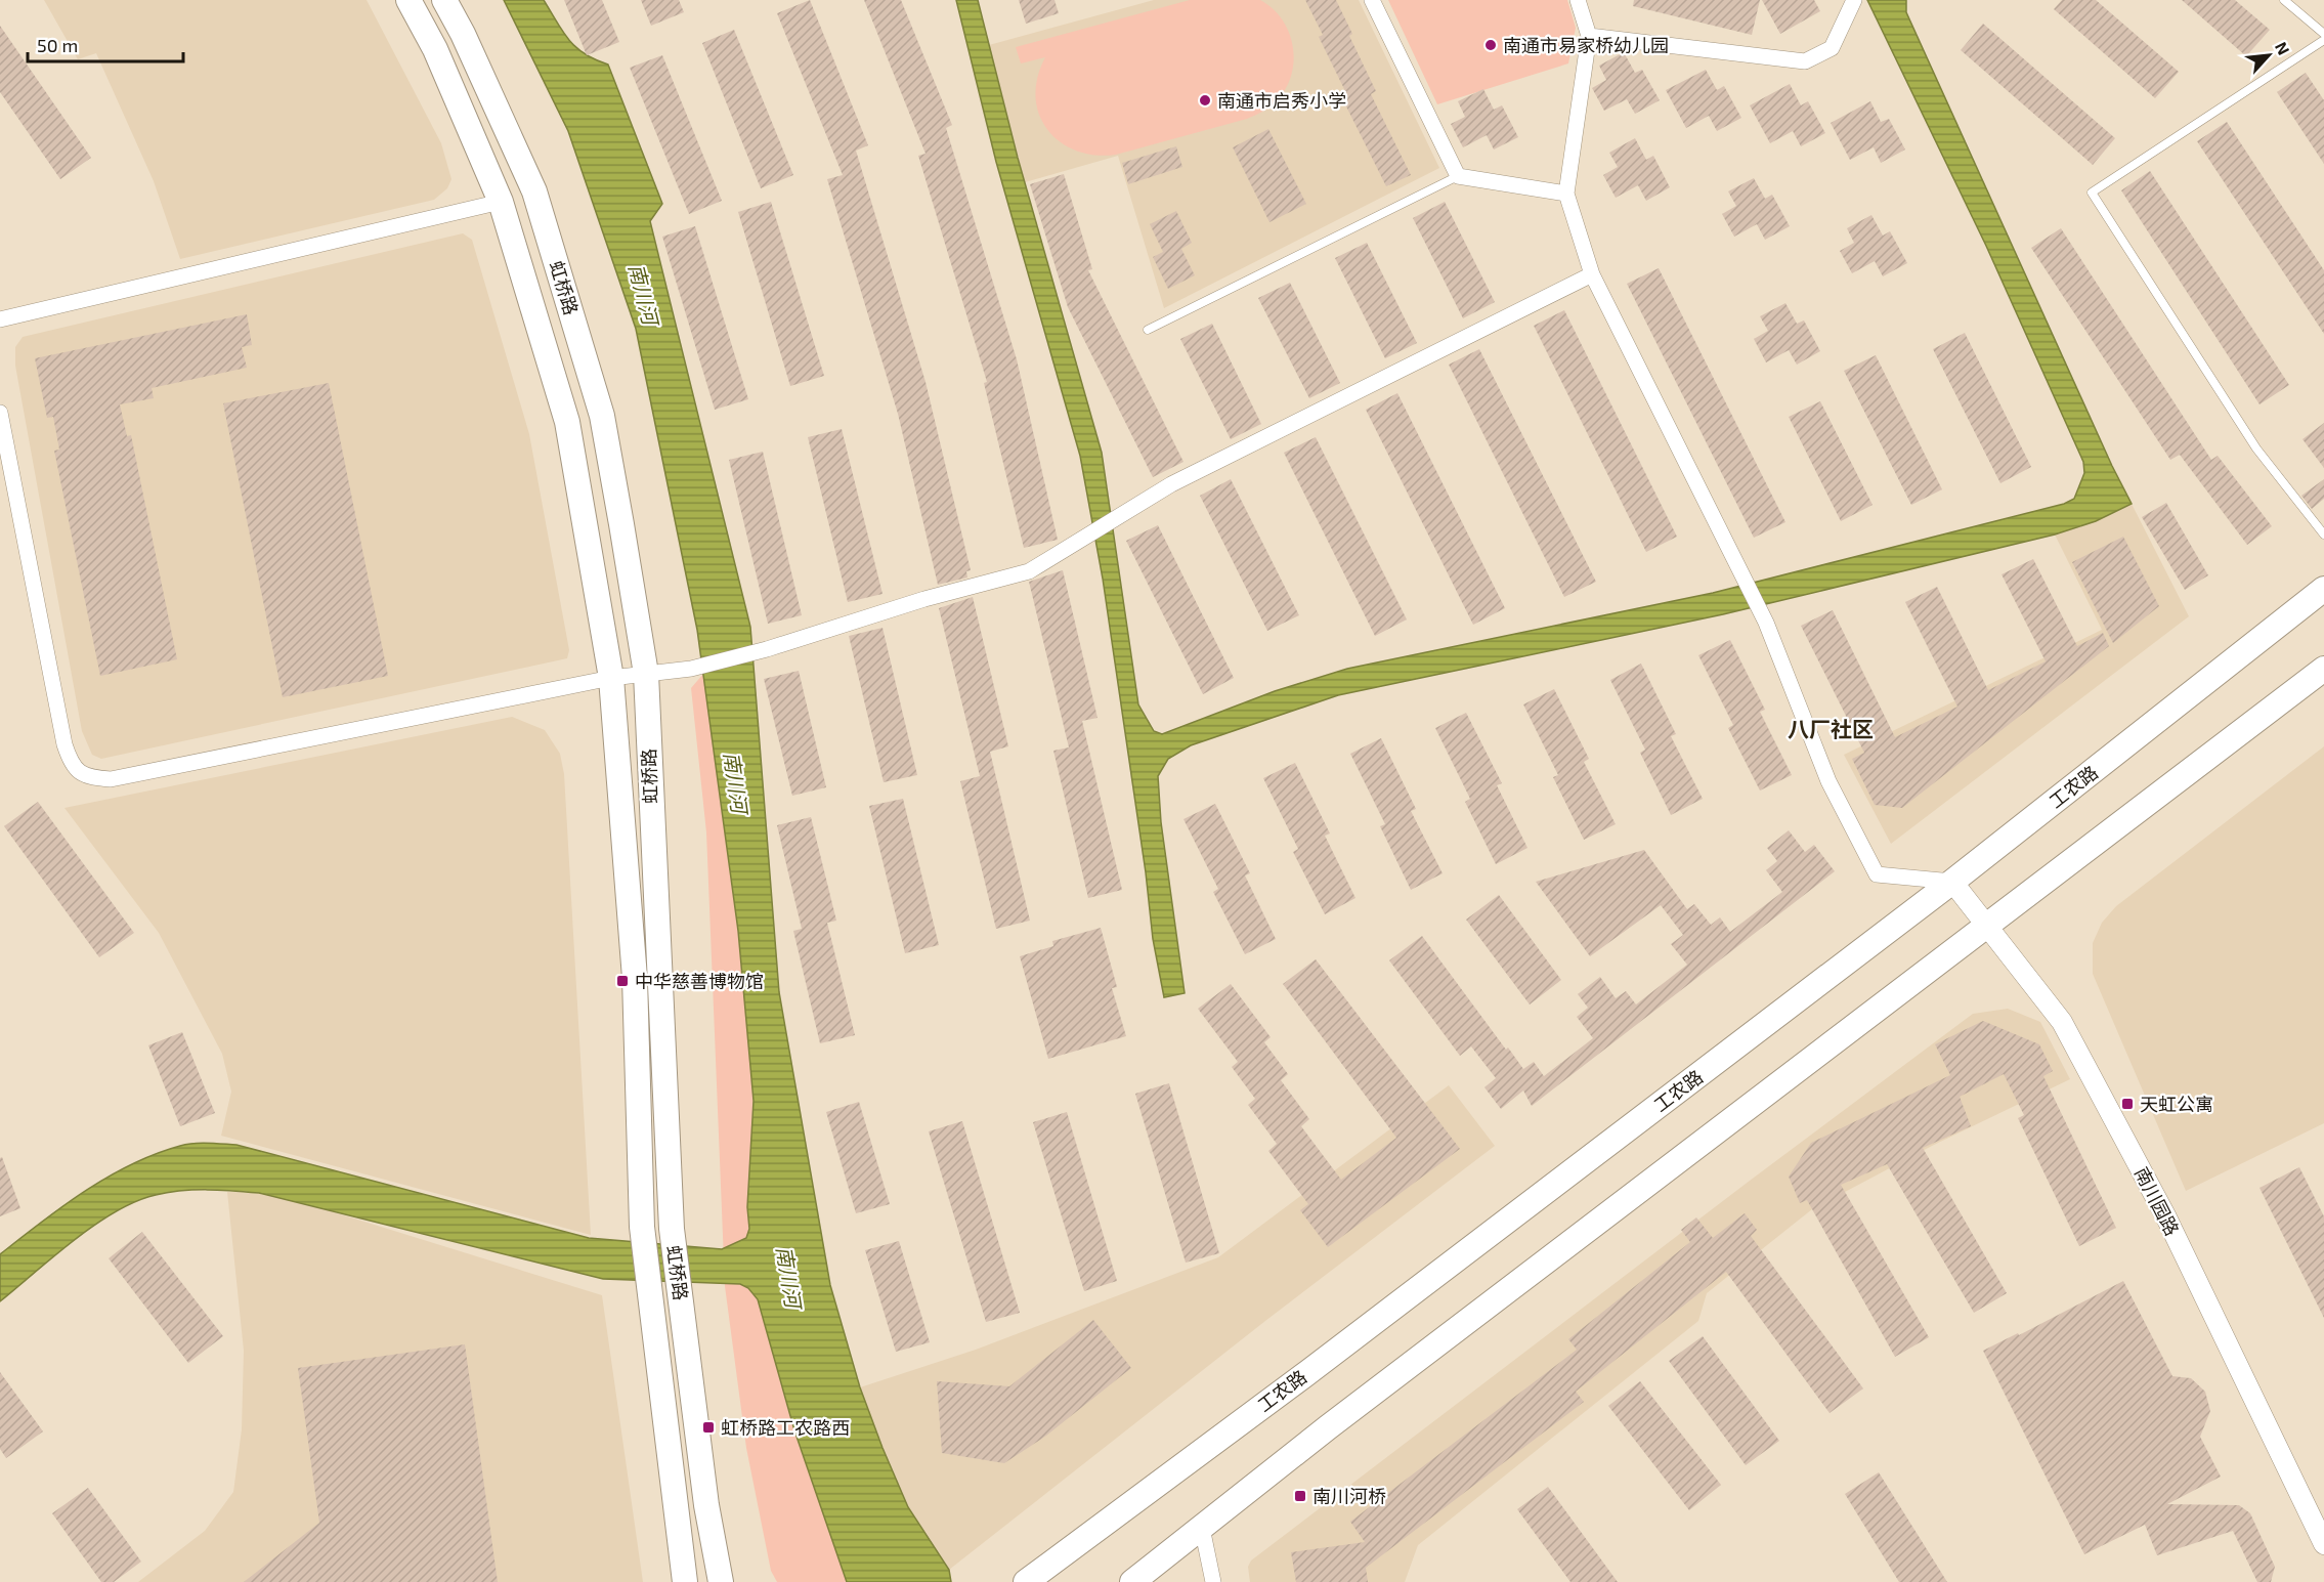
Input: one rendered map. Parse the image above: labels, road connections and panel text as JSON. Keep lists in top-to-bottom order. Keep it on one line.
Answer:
{"streets":{"main road":["虹桥路","工农路"],"street":["南川园路"]},"crossings":[["工农路","南川园路"]],"districts":["八厂社区"],"water":["南川河"],"places":{"other":["南通市易家桥幼儿园","南通市启秀小学"],"transit":["中华慈善博物馆","天虹公寓","虹桥路工农路西","南川河桥"]},"scale_bar":"50 m","north":"top right"}
